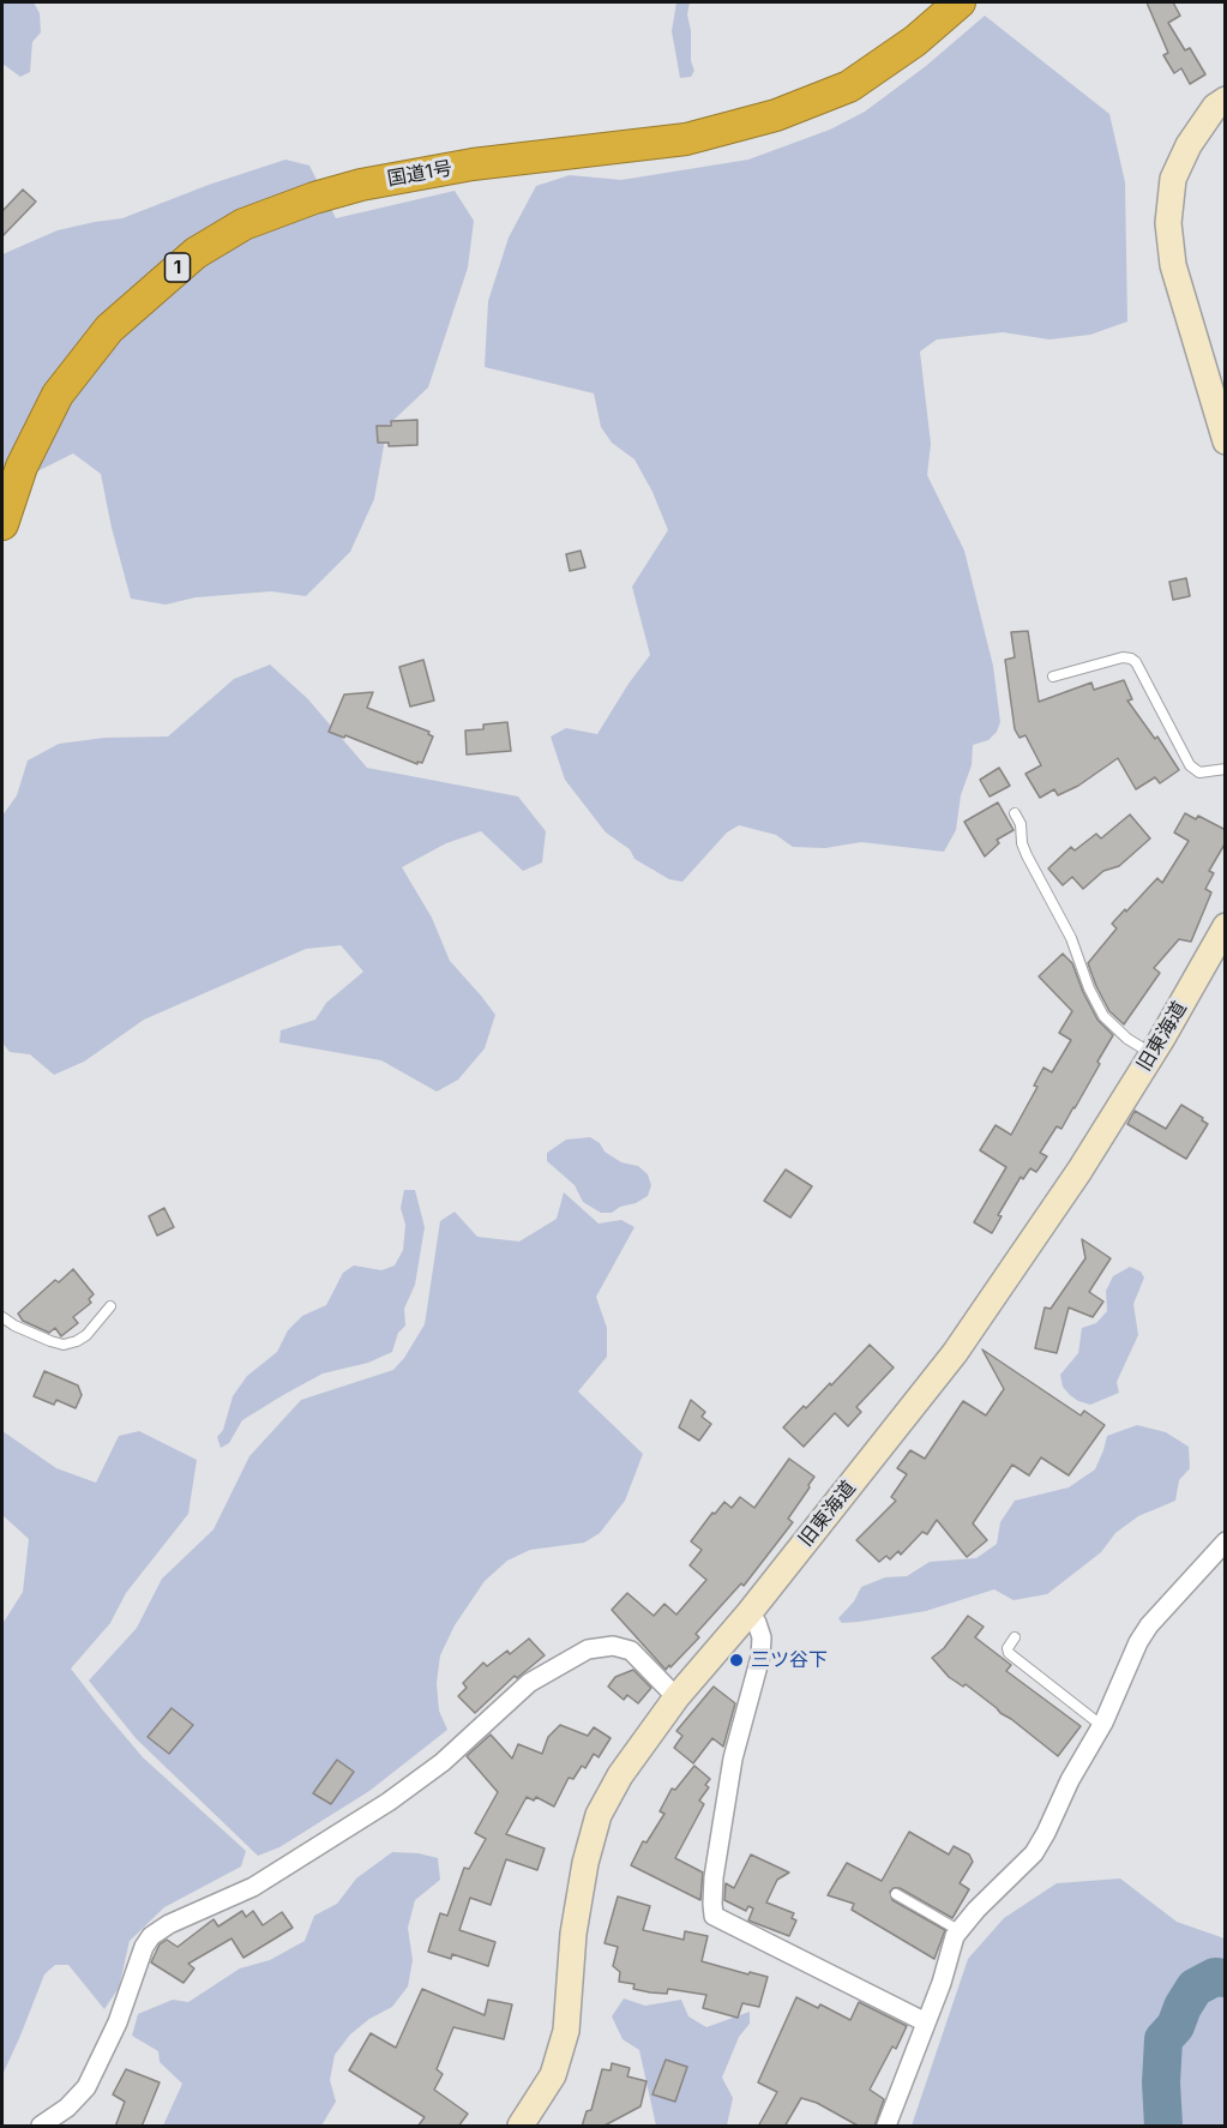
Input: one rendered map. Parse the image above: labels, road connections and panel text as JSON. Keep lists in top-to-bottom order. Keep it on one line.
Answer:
{"streets":{"highway":["国道1号","1"],"street":["旧東海道"]},"places":["三ツ谷下"]}
